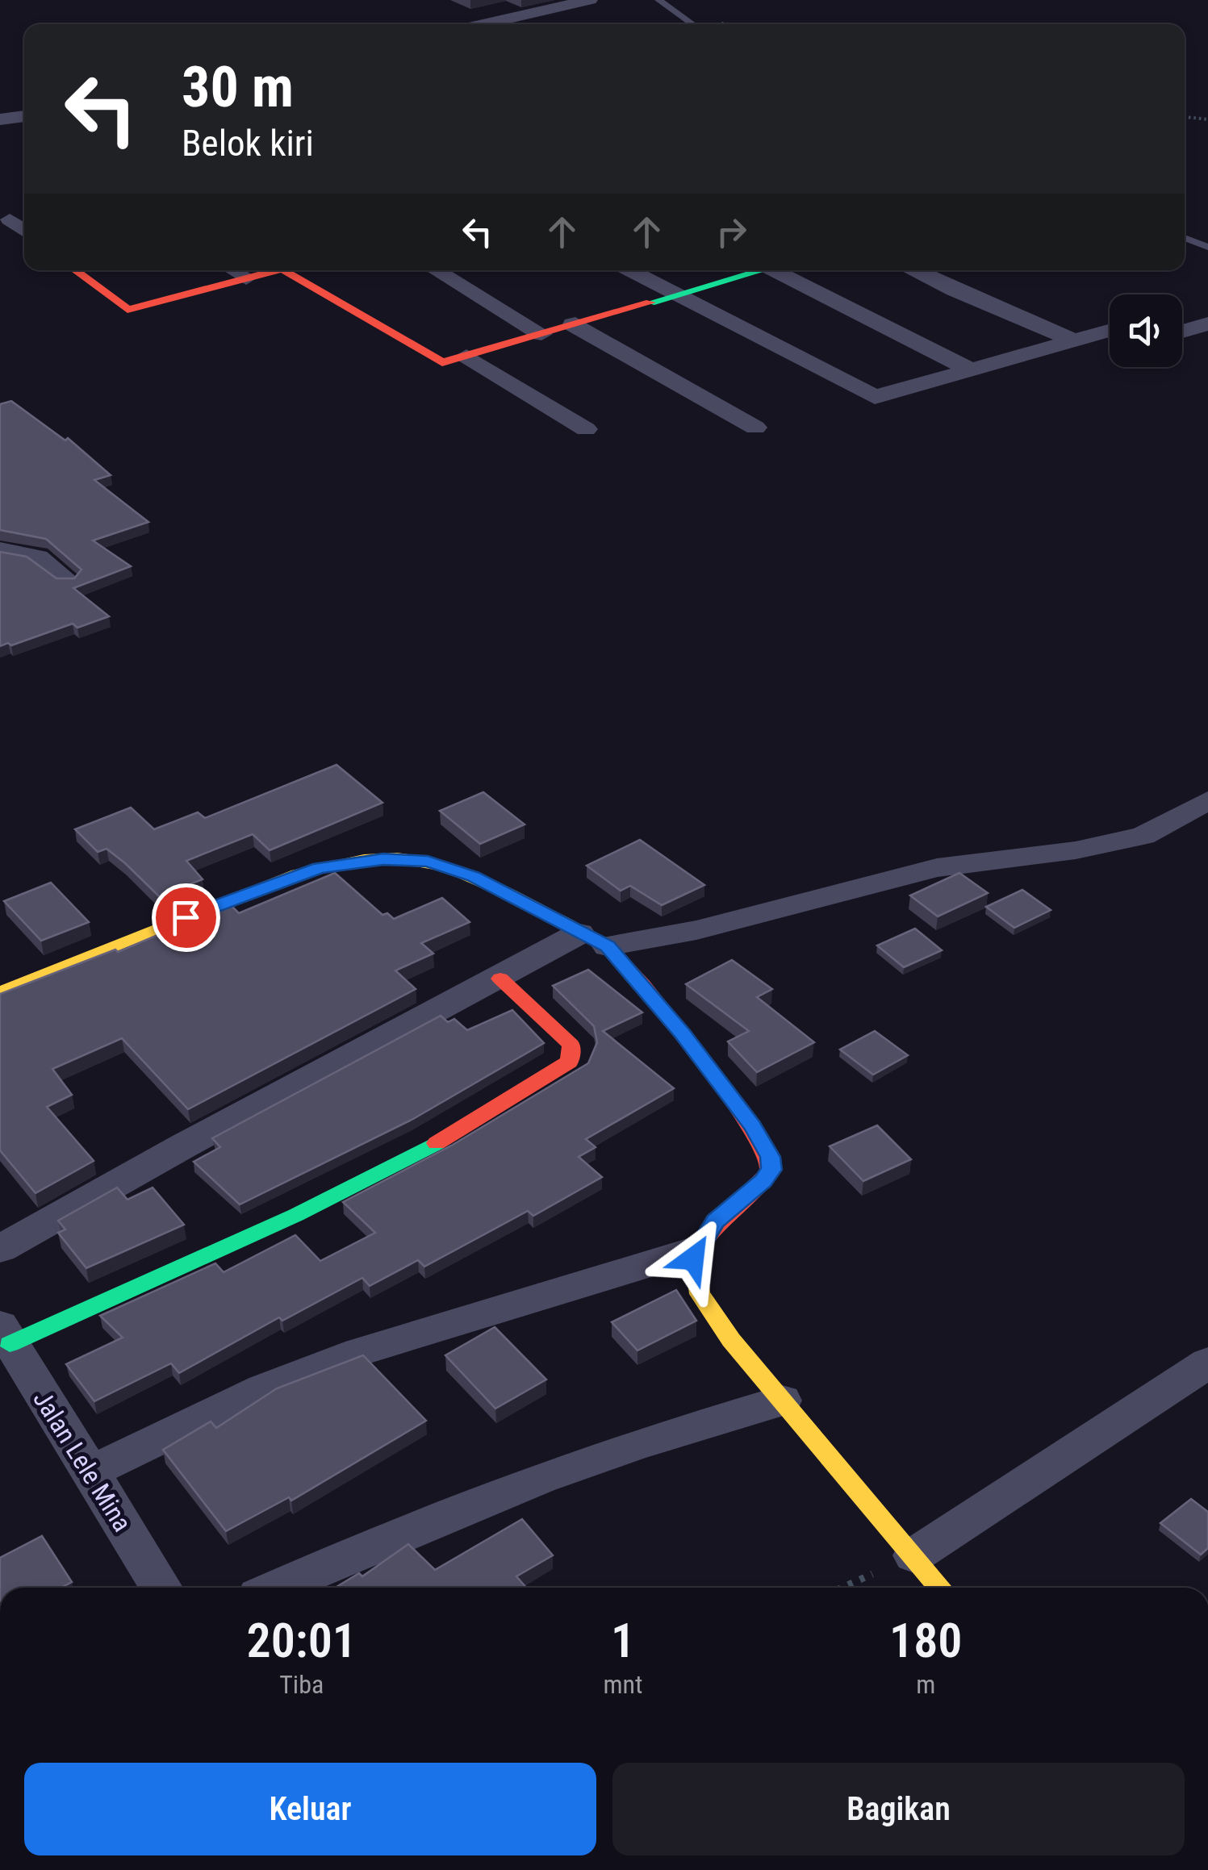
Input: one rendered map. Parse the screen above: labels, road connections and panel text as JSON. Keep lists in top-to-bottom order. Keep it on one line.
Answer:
{"streets":{"street":["Jalan Lele Mina"]},"page":{"turn":["30 m","Belok kiri"],"eta":["20:01","Tiba","1","mnt","180","m"],"buttons":["Keluar","Bagikan"]}}
